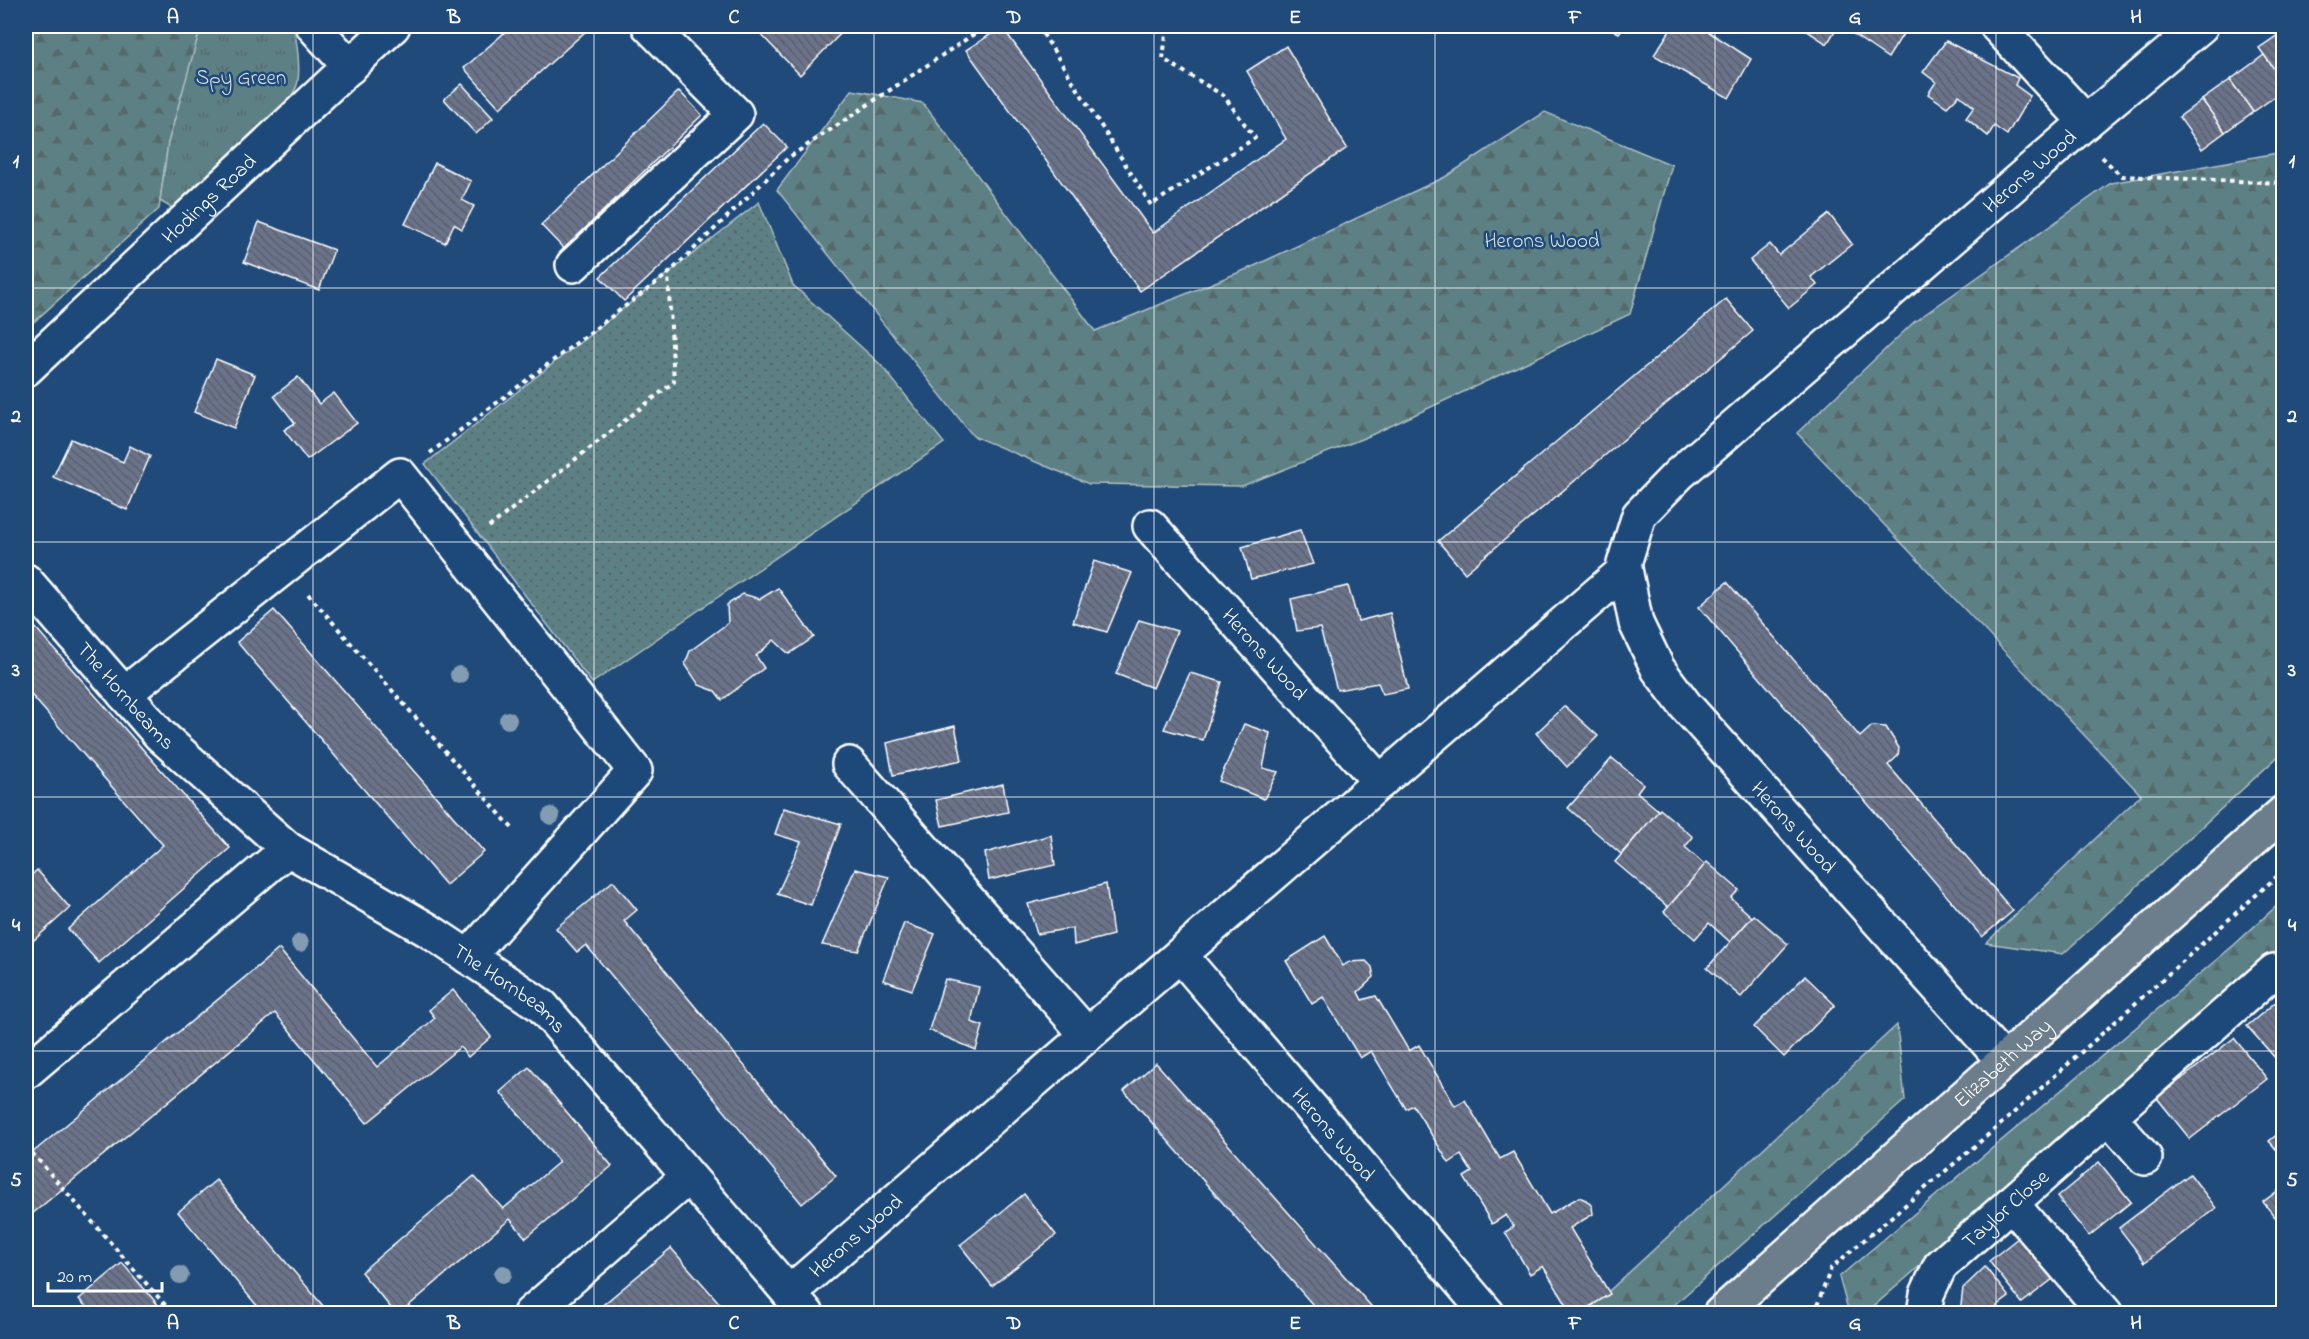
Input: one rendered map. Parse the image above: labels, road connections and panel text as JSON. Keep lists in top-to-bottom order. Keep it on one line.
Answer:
{"streets":{"main road":["Elizabeth Way"],"street":["Herons Wood","Hodings Road","The Hornbeams","Taylor Close"]},"crossings":[["Herons Wood","The Hornbeams"],["Herons Wood","Elizabeth Way"]],"parks":["Spy Green","Herons Wood"],"scale_bar":"20 m","grid":{"columns":["A","B","C","D","E","F","G","H"],"rows":["1","2","3","4","5"]}}
